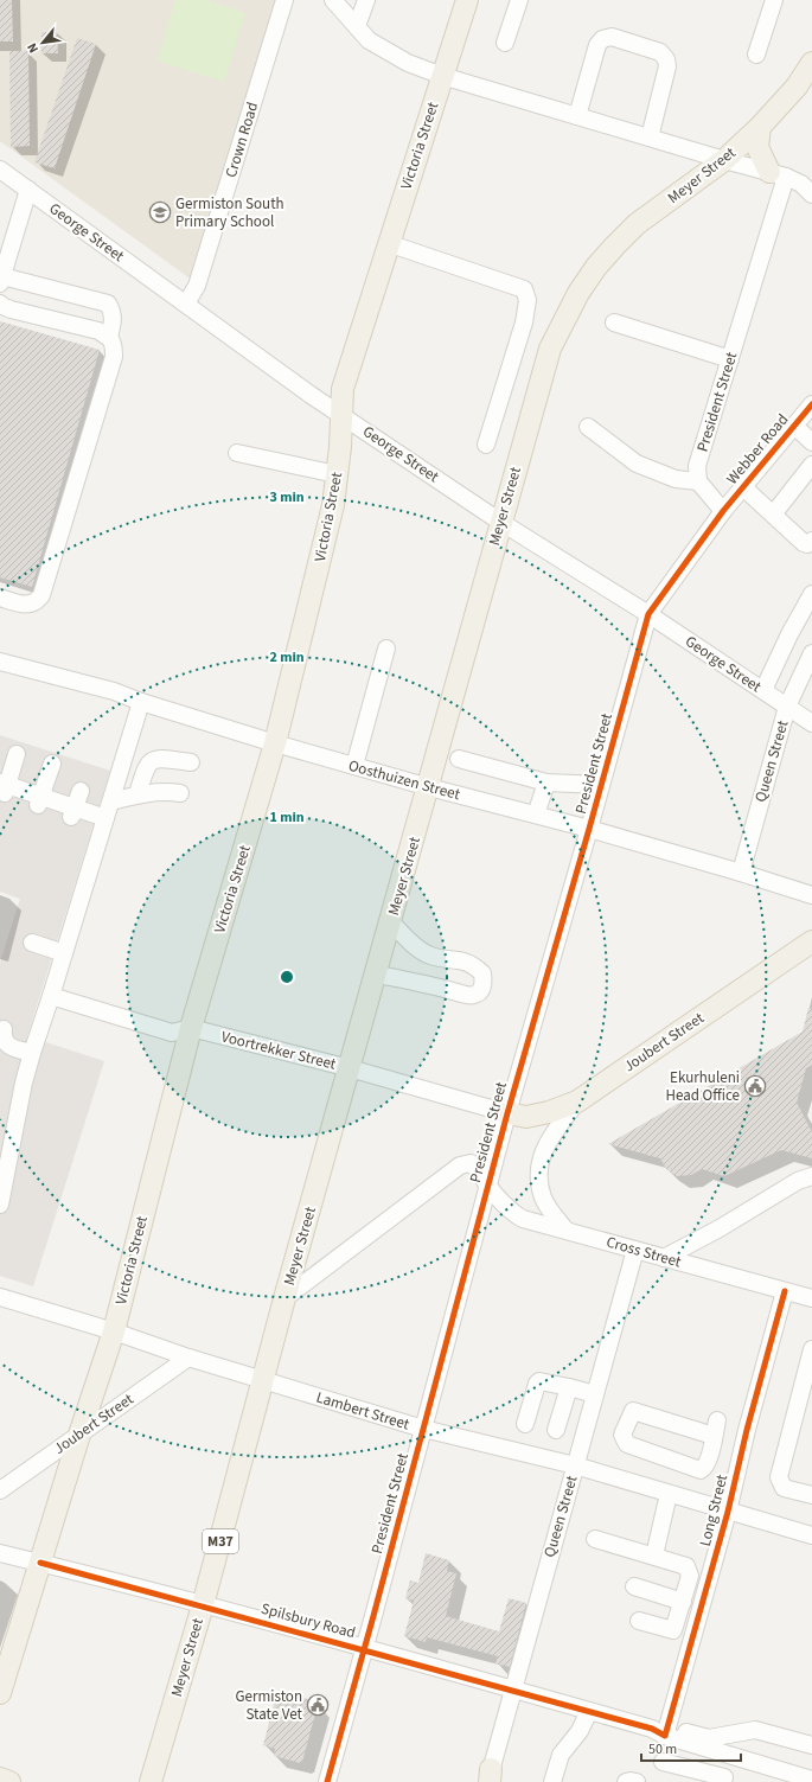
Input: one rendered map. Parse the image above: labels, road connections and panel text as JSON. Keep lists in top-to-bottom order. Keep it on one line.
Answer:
{"streets":{"main road":["Victoria Street","Meyer Street","Joubert Street","M37"],"street":["Crown Road","George Street","President Street","Webber Road","Queen Street","Oosthuizen Street","Voortrekker Street","Cross Street","Lambert Street","Long Street","Spilsbury Road"]},"crossings":[["Crown Road","George Street"],["Victoria Street","George Street"],["Victoria Street","Oosthuizen Street"],["Victoria Street","Joubert Street"],["Victoria Street","Voortrekker Street"],["Victoria Street","Lambert Street"],["Victoria Street","Spilsbury Road"],["Meyer Street","George Street"],["Meyer Street","Oosthuizen Street"],["Meyer Street","Voortrekker Street"],["Meyer Street","Lambert Street"],["Meyer Street","Spilsbury Road"],["George Street","President Street"],["George Street","Queen Street"],["President Street","Webber Road"],["President Street","Oosthuizen Street"],["President Street","Joubert Street"],["President Street","Voortrekker Street"],["President Street","Cross Street"],["President Street","Lambert Street"],["President Street","Spilsbury Road"],["Queen Street","Oosthuizen Street"],["Queen Street","Cross Street"],["Queen Street","Lambert Street"],["Queen Street","Spilsbury Road"],["Joubert Street","Voortrekker Street"],["Joubert Street","Lambert Street"],["Cross Street","Long Street"],["Lambert Street","Long Street"],["Long Street","Spilsbury Road"]],"places":{"school or university":["Germiston South Primary School"],"public building":["Ekurhuleni Head Office","Germiston State Vet"]},"scale_bar":"50 m","north":"bottom left","rings":["3 min","2 min","1 min"]}
